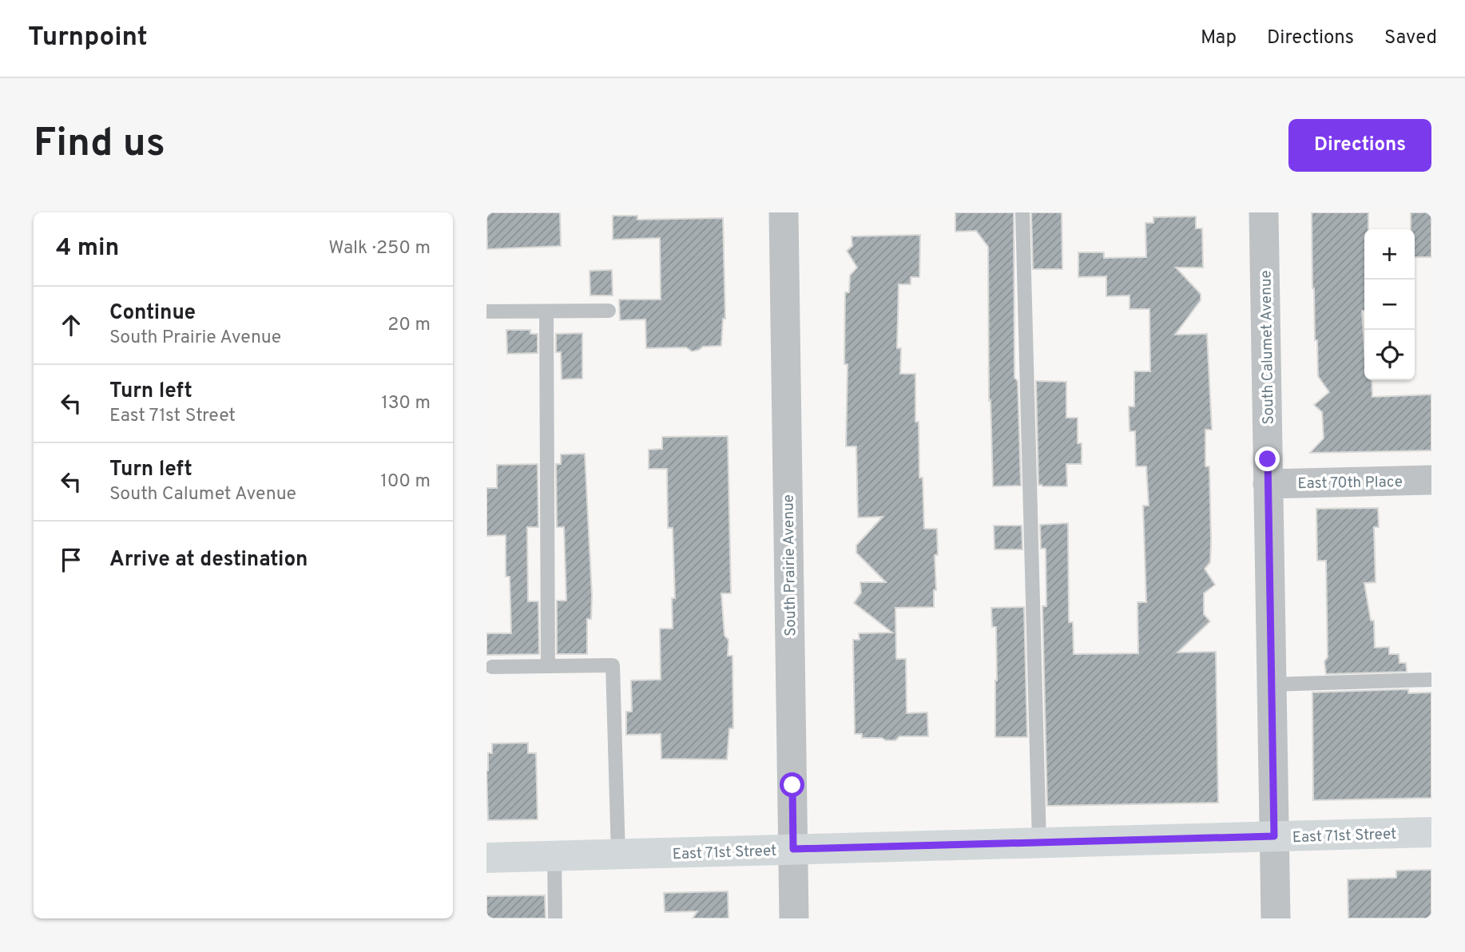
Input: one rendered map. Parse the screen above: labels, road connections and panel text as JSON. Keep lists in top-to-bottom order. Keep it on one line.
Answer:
{"streets":{"main road":["East 71st Street"],"street":["South Calumet Avenue","East 70th Place","South Prairie Avenue"]},"crossings":[["South Calumet Avenue","East 70th Place"],["South Calumet Avenue","East 71st Street"],["South Prairie Avenue","East 71st Street"]],"page":{"header":"Turnpoint","nav":["Map","Directions","Saved"],"buttons":"Directions","title":"Find us","heading":["4 min","Walk · 250 m"],"map_buttons":["+","−"],"list":[["Continue","South Prairie Avenue","20 m"],["Turn left","East 71st Street","130 m"],["Turn left","South Calumet Avenue","100 m"],"Arrive at destination"]}}
